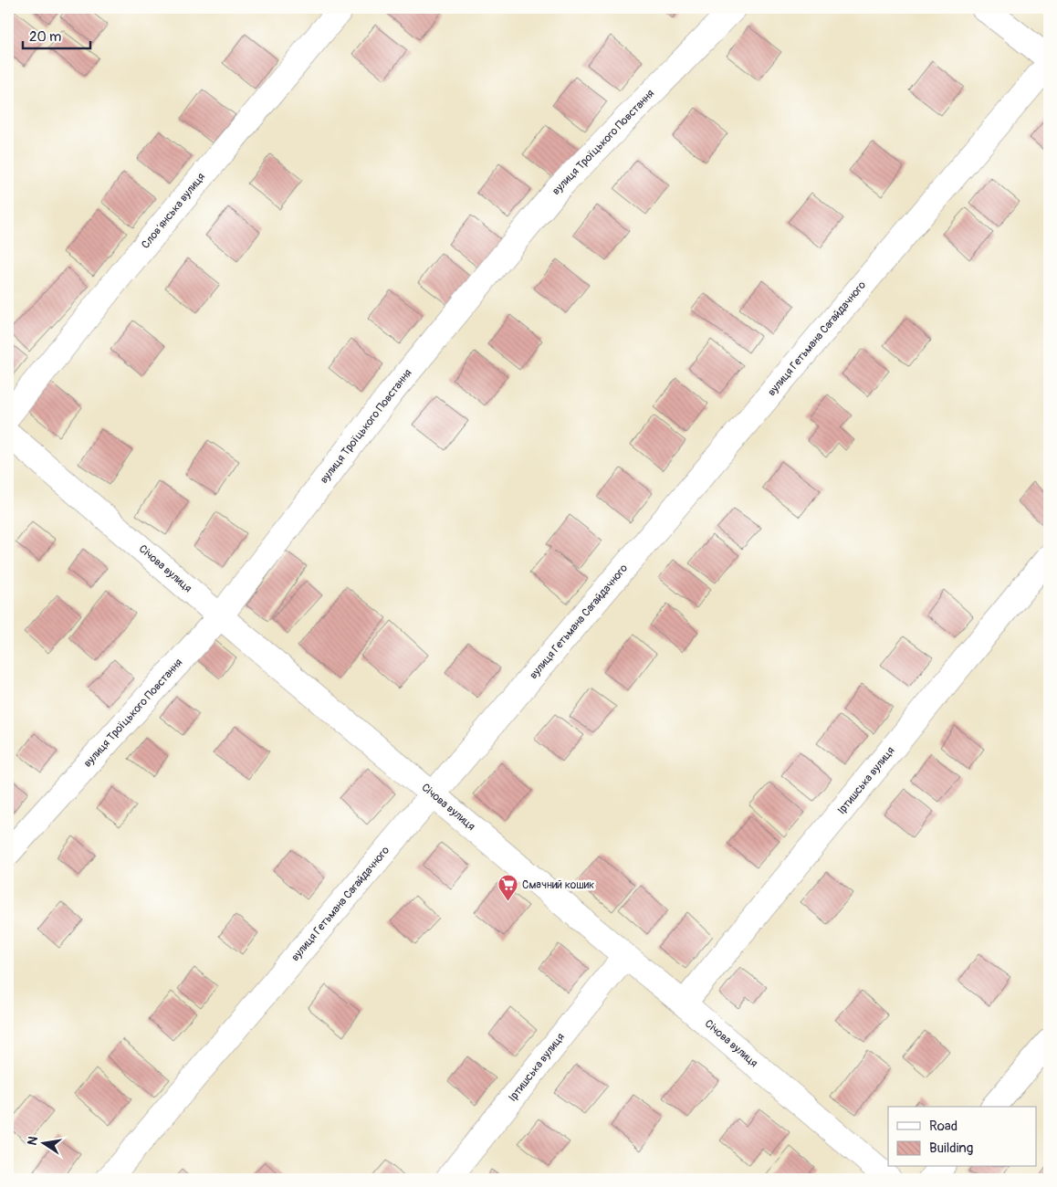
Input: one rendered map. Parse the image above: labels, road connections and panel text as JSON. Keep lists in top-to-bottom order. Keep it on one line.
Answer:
{"streets":{"street":["вулиця Троїцького Повстання","Словʼянська вулиця","вулиця Гетьмана Сагайдачного","Січова вулиця","Іртишська вулиця"]},"crossings":[["вулиця Троїцького Повстання","Січова вулиця"],["вулиця Гетьмана Сагайдачного","Січова вулиця"],["Січова вулиця","Іртишська вулиця"]],"places":{"supermarket":["Смачний кошик"]},"legend":["Road","Building"],"scale_bar":"20 m","north":"left"}
